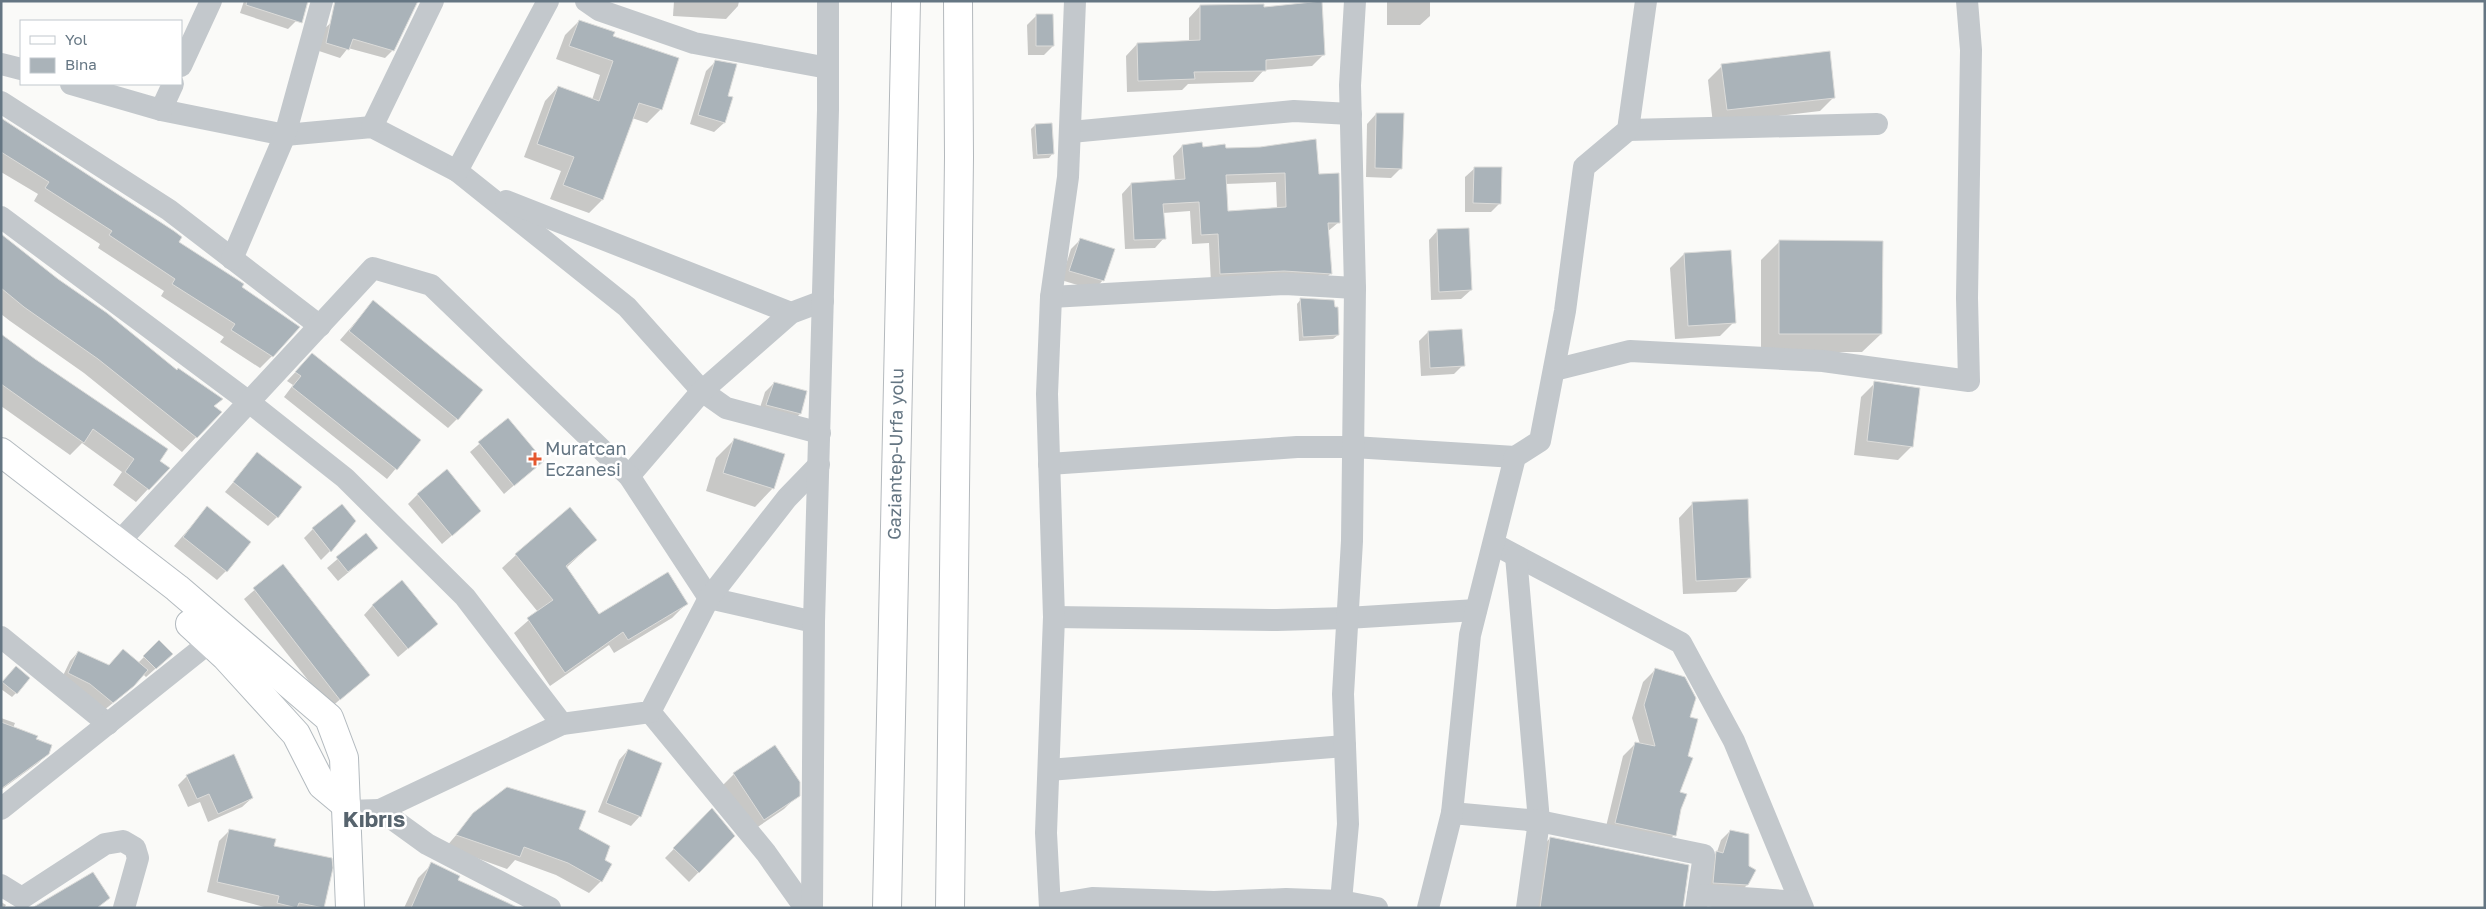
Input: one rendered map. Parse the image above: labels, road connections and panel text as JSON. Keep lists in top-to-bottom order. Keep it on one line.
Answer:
{"streets":{"main road":["Gaziantep-Urfa yolu"]},"districts":["Kıbrıs"],"places":{"health":["Muratcan Eczanesi"]},"legend":["Yol","Bina"]}
